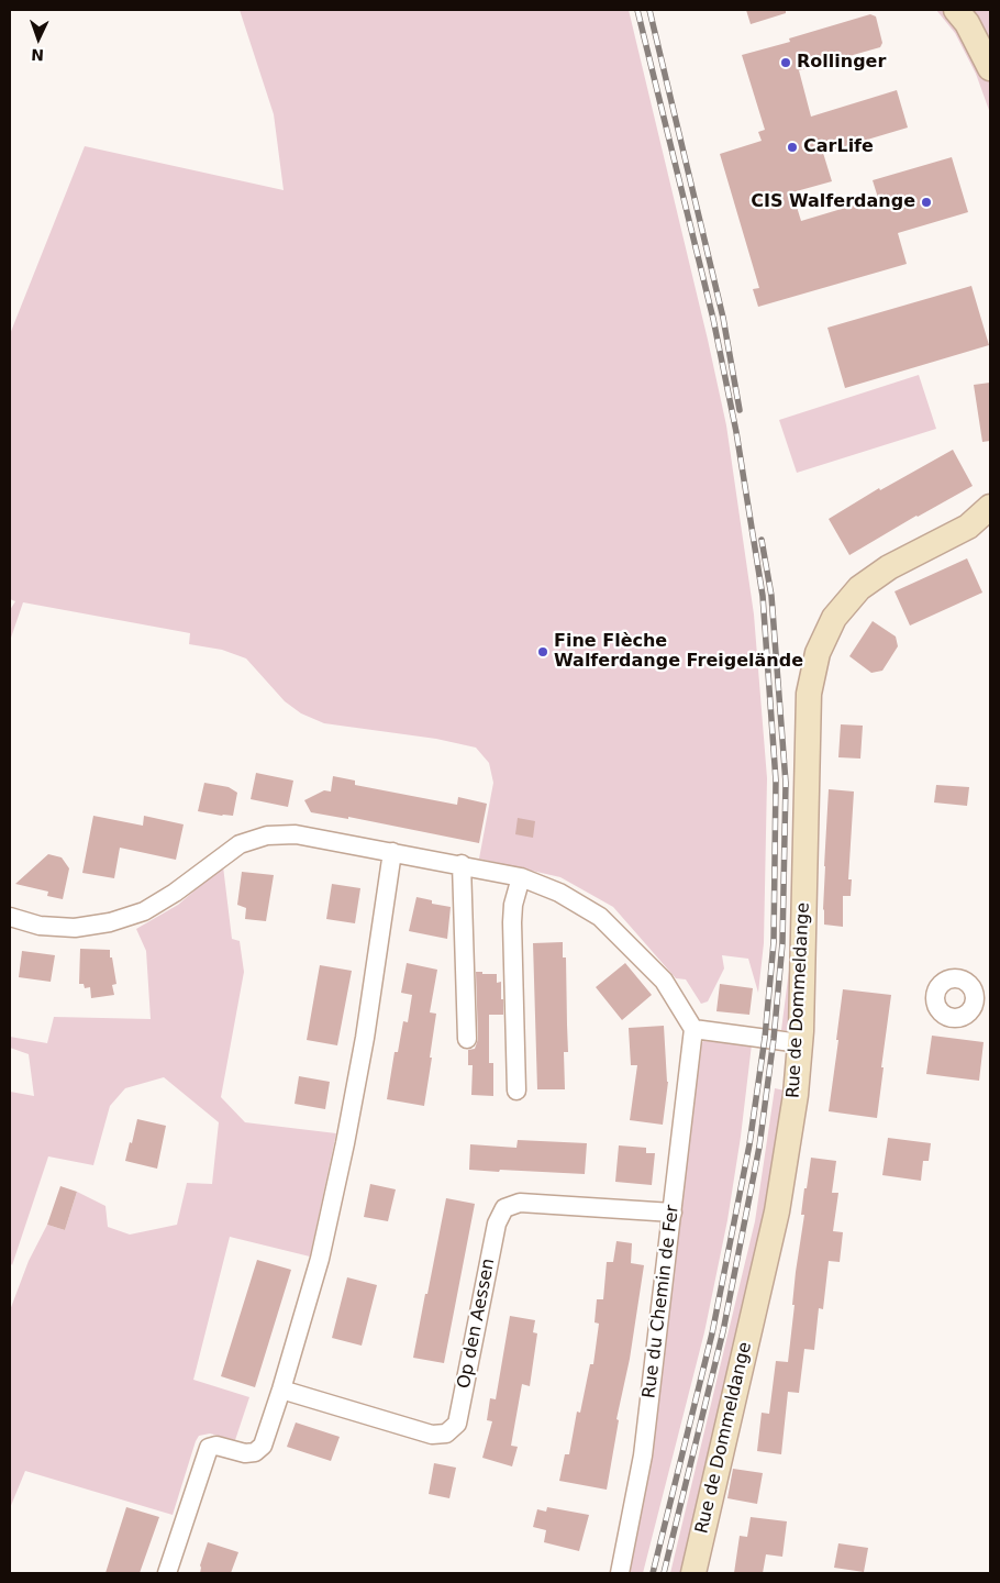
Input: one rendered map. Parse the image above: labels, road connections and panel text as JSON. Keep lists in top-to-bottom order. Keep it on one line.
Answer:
{"streets":{"main road":["Rue de Dommeldange"],"street":["Rue du Chemin de Fer","Op den Aessen"]},"crossings":[["Rue du Chemin de Fer","Op den Aessen"]],"places":["Rollinger","CarLife","CIS Walferdange","Fine Flèche Walferdange Freigelände"],"north":"bottom"}
